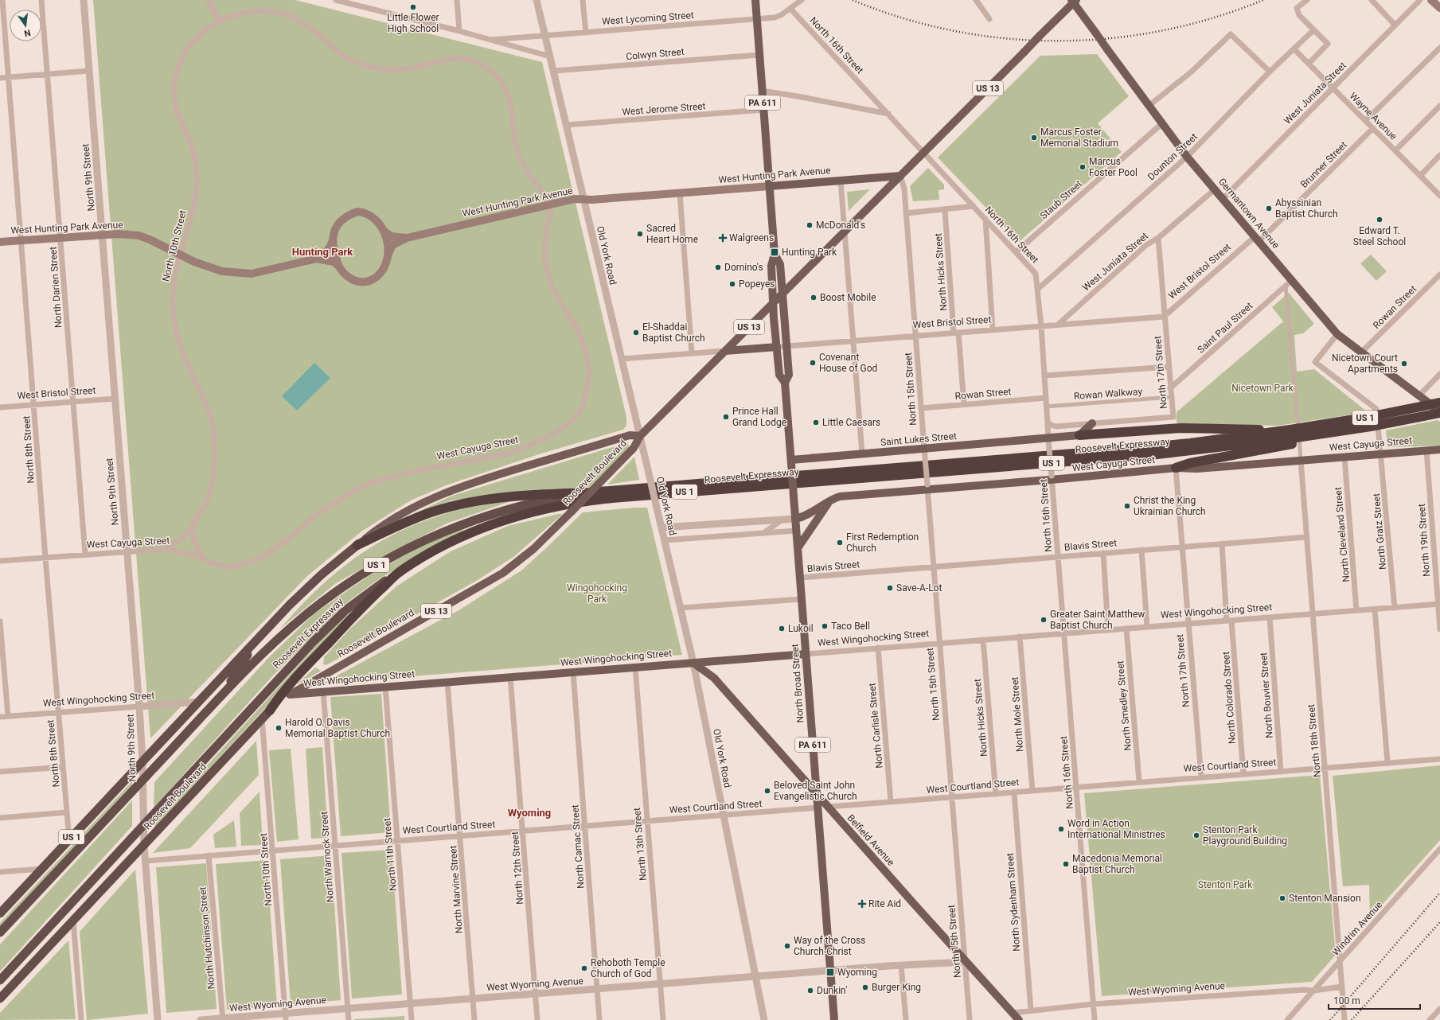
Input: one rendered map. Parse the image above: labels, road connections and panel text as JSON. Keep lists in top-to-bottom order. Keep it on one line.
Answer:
{"streets":{"highway":["US 1","Roosevelt Expressway","Roosevelt Boulevard"],"main road":["US 13","PA 611","West Hunting Park Avenue","Germantown Avenue","West Bristol Street","Saint Lukes Street","West Cayuga Street","West Wingohocking Street","North Broad Street","Belfield Avenue"],"street":["West Lycoming Street","North 16th Street","Colwyn Street","West Juniata Street","West Jerome Street","Wayne Avenue","Dounton Street","Brunner Street","North 9th Street","Staub Street","North 10th Street","Old York Road","North Hicks Street","North Darien Street","Rowan Street","Saint Paul Street","North 17th Street","North 15th Street","Rowan Walkway","North 8th Street","North Gratz Street","North Cleveland Street","North 19th Street","Blavis Street","North Bouvier Street","North Colorado Street","North Smedley Street","North Mole Street","North Carlisle Street","North 18th Street","West Courtland Street","North 13th Street","North Camac Street","North 11th Street","North Warnock Street","North 12th Street","North Marvine Street","North Sydenham Street","Windrim Avenue","North Hutchinson Street","West Wyoming Avenue"]},"crossings":[["West Lycoming Street","North 16th Street"],["West Lycoming Street","Old York Road"],["West Lycoming Street","North Broad Street"],["North 16th Street","US 13"],["North 16th Street","Dounton Street"],["North 16th Street","Staub Street"],["North 16th Street","West Bristol Street"],["North 16th Street","Rowan Street"],["North 16th Street","North 17th Street"],["North 16th Street","Rowan Walkway"],["North 16th Street","Saint Lukes Street"],["North 16th Street","West Cayuga Street"],["North 16th Street","Blavis Street"],["North 16th Street","West Wingohocking Street"],["North 16th Street","West Courtland Street"],["North 16th Street","West Wyoming Avenue"],["Colwyn Street","Old York Road"],["Colwyn Street","North Broad Street"],["US 13","West Hunting Park Avenue"],["US 13","Germantown Avenue"],["US 13","Old York Road"],["US 13","West Bristol Street"],["US 13","North 15th Street"],["US 13","Roosevelt Boulevard"],["US 13","North Broad Street"],["West Juniata Street","Wayne Avenue"],["West Juniata Street","Germantown Avenue"],["West Juniata Street","West Bristol Street"],["West Juniata Street","North 17th Street"],["West Jerome Street","Old York Road"],["West Jerome Street","North Broad Street"],["Wayne Avenue","Dounton Street"],["Wayne Avenue","Brunner Street"],["Dounton Street","Germantown Avenue"],["Brunner Street","Germantown Avenue"],["Brunner Street","West Bristol Street"],["West Hunting Park Avenue","North 9th Street"],["West Hunting Park Avenue","North 10th Street"],["West Hunting Park Avenue","Old York Road"],["West Hunting Park Avenue","North Darien Street"],["West Hunting Park Avenue","North 15th Street"],["West Hunting Park Avenue","West Cayuga Street"],["West Hunting Park Avenue","North 8th Street"],["West Hunting Park Avenue","North Broad Street"],["North 9th Street","West Bristol Street"],["North 9th Street","US 1"],["North 9th Street","West Cayuga Street"],["North 9th Street","Roosevelt Expressway"],["North 9th Street","Roosevelt Boulevard"],["North 9th Street","West Wingohocking Street"],["North 9th Street","West Courtland Street"],["Staub Street","Germantown Avenue"],["Germantown Avenue","West Bristol Street"],["Germantown Avenue","Rowan Street"],["Germantown Avenue","Saint Paul Street"],["Germantown Avenue","Roosevelt Expressway"],["Germantown Avenue","North Gratz Street"],["North 10th Street","West Cayuga Street"],["North 10th Street","Roosevelt Boulevard"],["North 10th Street","West Courtland Street"],["North 10th Street","West Wyoming Avenue"],["Old York Road","West Bristol Street"],["Old York Road","Roosevelt Boulevard"],["Old York Road","West Wingohocking Street"],["Old York Road","West Courtland Street"],["Old York Road","Belfield Avenue"],["Old York Road","West Wyoming Avenue"],["West Bristol Street","North Hicks Street"],["West Bristol Street","North Darien Street"],["West Bristol Street","North 17th Street"],["West Bristol Street","North 15th Street"],["West Bristol Street","North 8th Street"],["West Bristol Street","North Broad Street"],["North Hicks Street","Rowan Street"],["North Hicks Street","West Wingohocking Street"],["North Hicks Street","West Courtland Street"],["North Darien Street","West Cayuga Street"],["Rowan Street","North 15th Street"],["Saint Paul Street","North 17th Street"],["North 17th Street","Rowan Walkway"],["North 17th Street","West Cayuga Street"],["North 17th Street","Blavis Street"],["North 17th Street","West Wingohocking Street"],["North 17th Street","West Courtland Street"],["North 15th Street","Saint Lukes Street"],["North 15th Street","West Cayuga Street"],["North 15th Street","Blavis Street"],["North 15th Street","West Wingohocking Street"],["North 15th Street","West Courtland Street"],["North 15th Street","Belfield Avenue"],["North 15th Street","West Wyoming Avenue"],["US 1","Roosevelt Expressway"],["US 1","Roosevelt Boulevard"],["Saint Lukes Street","North Broad Street"],["West Cayuga Street","North 8th Street"],["West Cayuga Street","North Gratz Street"],["West Cayuga Street","North Cleveland Street"],["West Cayuga Street","North 19th Street"],["West Cayuga Street","North Broad Street"],["West Cayuga Street","North 18th Street"],["Roosevelt Expressway","Roosevelt Boulevard"],["North 8th Street","Roosevelt Boulevard"],["North 8th Street","West Wingohocking Street"],["Roosevelt Boulevard","West Wingohocking Street"],["North Gratz Street","West Wingohocking Street"],["North Cleveland Street","West Wingohocking Street"],["North 19th Street","West Wingohocking Street"],["Blavis Street","North Broad Street"],["Blavis Street","North Colorado Street"],["Blavis Street","North 18th Street"],["West Wingohocking Street","North Broad Street"],["West Wingohocking Street","North Bouvier Street"],["West Wingohocking Street","North Colorado Street"],["West Wingohocking Street","North Smedley Street"],["West Wingohocking Street","North Mole Street"],["West Wingohocking Street","North Carlisle Street"],["West Wingohocking Street","North 18th Street"],["West Wingohocking Street","Belfield Avenue"],["West Wingohocking Street","North 13th Street"],["West Wingohocking Street","North Camac Street"],["West Wingohocking Street","North 11th Street"],["West Wingohocking Street","North Warnock Street"],["West Wingohocking Street","North 12th Street"],["West Wingohocking Street","North Marvine Street"],["North Broad Street","West Courtland Street"],["North Broad Street","Belfield Avenue"],["North Broad Street","West Wyoming Avenue"],["North Bouvier Street","West Courtland Street"],["North Colorado Street","West Courtland Street"],["North Smedley Street","West Courtland Street"],["North Mole Street","West Courtland Street"],["North Carlisle Street","West Courtland Street"],["North 18th Street","West Courtland Street"],["North 18th Street","Windrim Avenue"],["North 18th Street","West Wyoming Avenue"],["West Courtland Street","Belfield Avenue"],["West Courtland Street","North 13th Street"],["West Courtland Street","North Camac Street"],["West Courtland Street","North 11th Street"],["West Courtland Street","North Warnock Street"],["West Courtland Street","North 12th Street"],["West Courtland Street","North Marvine Street"],["West Courtland Street","North Sydenham Street"],["West Courtland Street","North Hutchinson Street"],["Belfield Avenue","West Wyoming Avenue"],["North 13th Street","West Wyoming Avenue"],["North Camac Street","West Wyoming Avenue"],["North 11th Street","West Wyoming Avenue"],["North Warnock Street","West Wyoming Avenue"],["North 12th Street","West Wyoming Avenue"],["North Marvine Street","West Wyoming Avenue"],["North Sydenham Street","West Wyoming Avenue"],["Windrim Avenue","West Wyoming Avenue"],["North Hutchinson Street","West Wyoming Avenue"]],"districts":["Hunting Park","Wyoming"],"parks":["Nicetown Park","Wingohocking Park","Stenton Park"],"places":{"other":["Little Flower High School","Marcus Foster Memorial Stadium","Marcus Foster Pool","Abyssinian Baptist Church","Edward T. Steel School","McDonald's","Sacred Heart Home","Domino's","Popeyes","Boost Mobile","El-Shaddai Baptist Church","Covenant House of God","Nicetown Court Apartments","Prince Hall Grand Lodge","Little Caesars","Christ the King Ukrainian Church","First Redemption Church","Save-A-Lot","Greater Saint Matthew Baptist Church","Taco Bell","Lukoil","Harold O. Davis Memorial Baptist Church","Beloved Saint John Evangelistic Church","Word in Action International Ministries","Stenton Park Playground Building","Macedonia Memorial Baptist Church","Stenton Mansion","Way of the Cross Church-Christ","Rehoboth Temple Church of God","Burger King","Dunkin'"],"health":["Walgreens","Rite Aid"],"transit":["Hunting Park","Wyoming"]},"scale_bar":"100 m","north":"bottom"}
